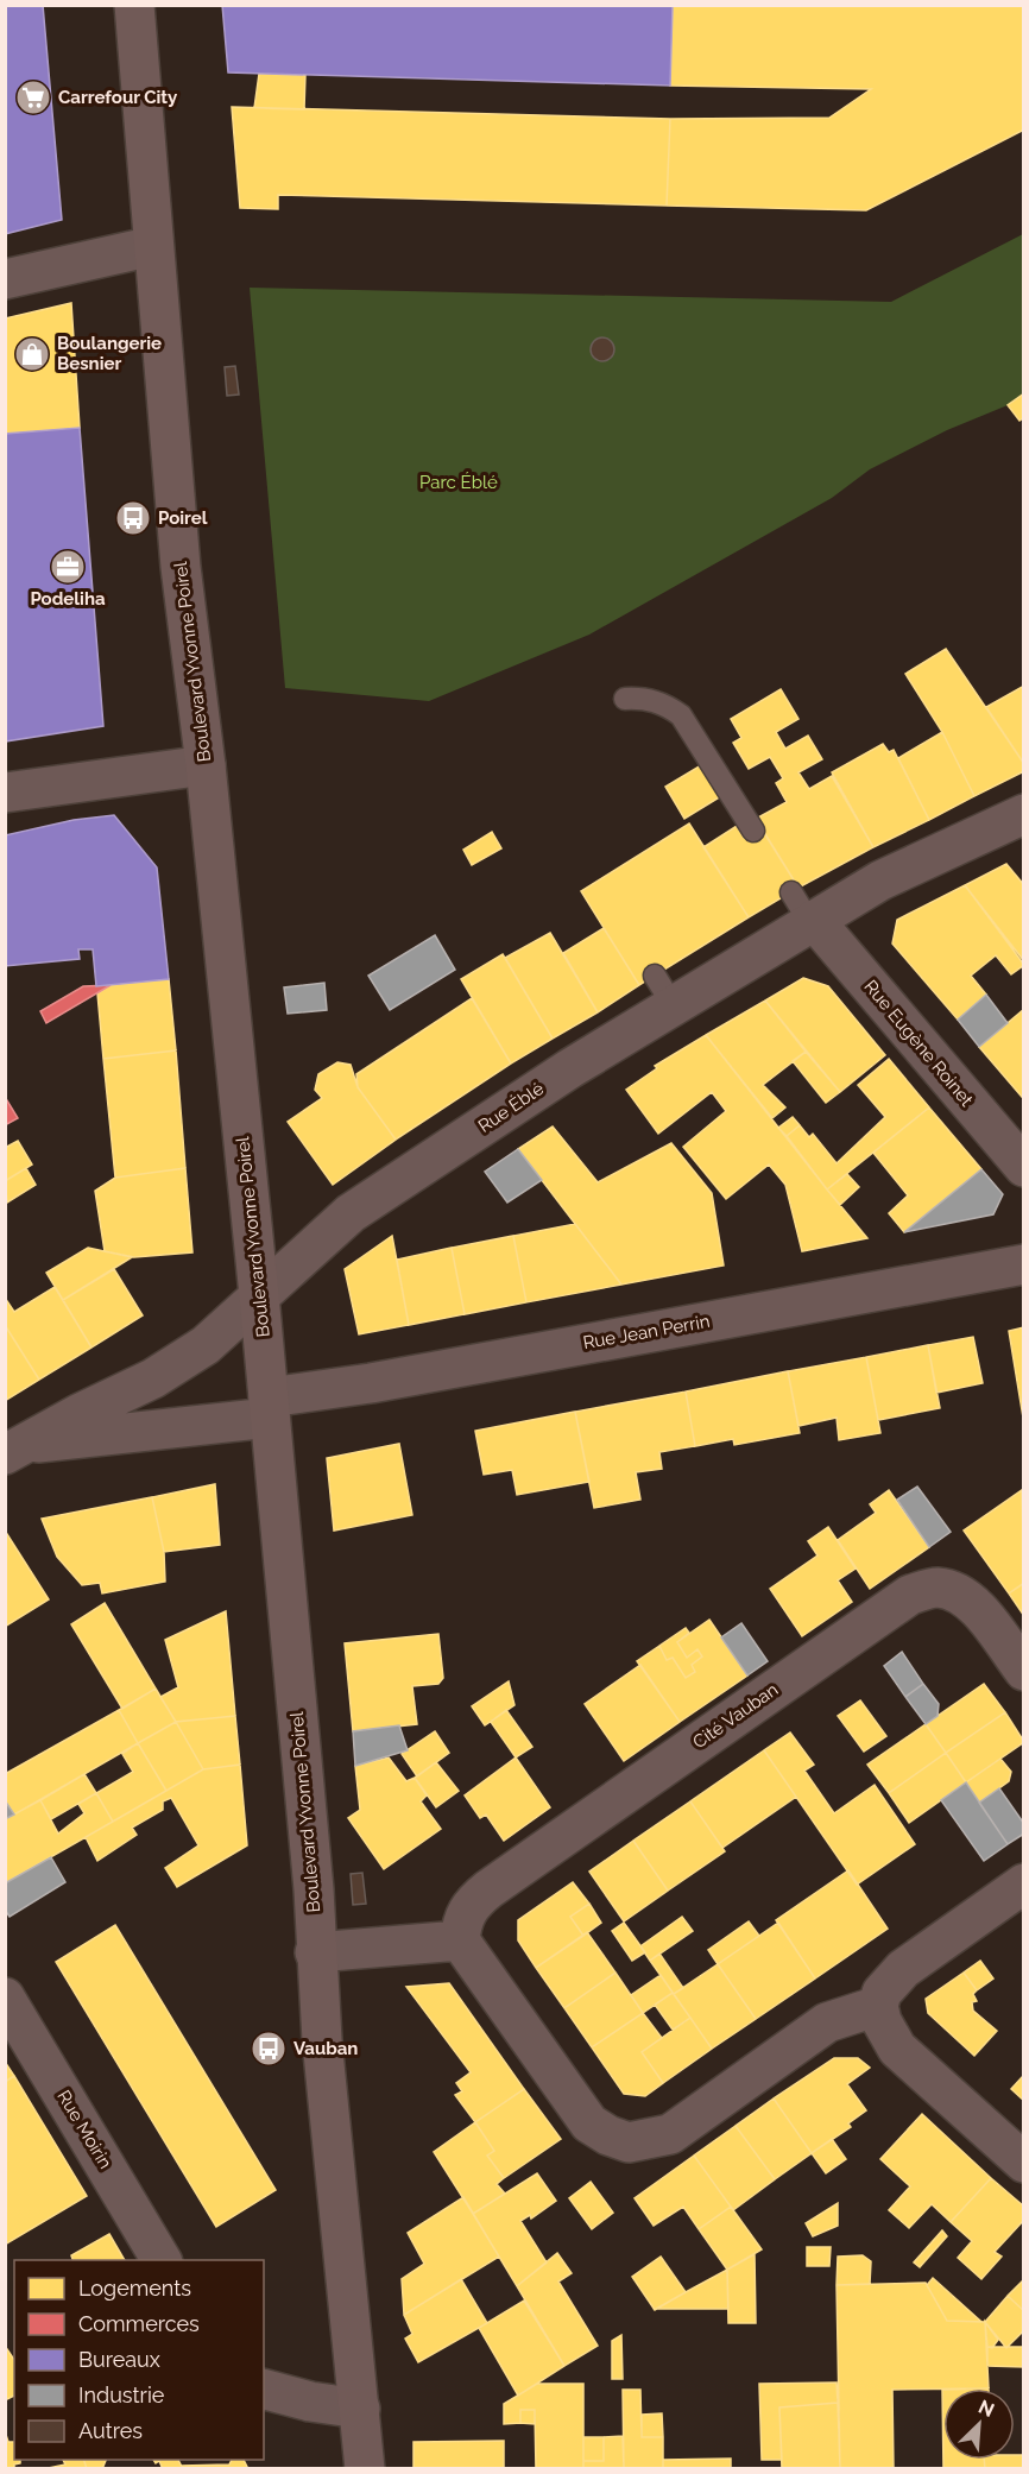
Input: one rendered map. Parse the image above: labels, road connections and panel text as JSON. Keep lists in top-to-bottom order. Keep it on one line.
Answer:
{"streets":{"street":["Boulevard Yvonne Poirel","Rue Eugène Roinet","Rue Éblé","Rue Jean Perrin","Cité Vauban","Rue Moirin"]},"crossings":[["Boulevard Yvonne Poirel","Rue Éblé"],["Boulevard Yvonne Poirel","Rue Jean Perrin"],["Rue Eugène Roinet","Rue Éblé"],["Rue Éblé","Rue Jean Perrin"]],"parks":["Parc Éblé"],"places":{"supermarket":["Carrefour City"],"shop":["Boulangerie Besnier"],"bus stop":["Poirel","Vauban"],"office":["Podeliha"]},"legend":["Logements","Commerces","Bureaux","Industrie","Autres"],"north":"top right"}
